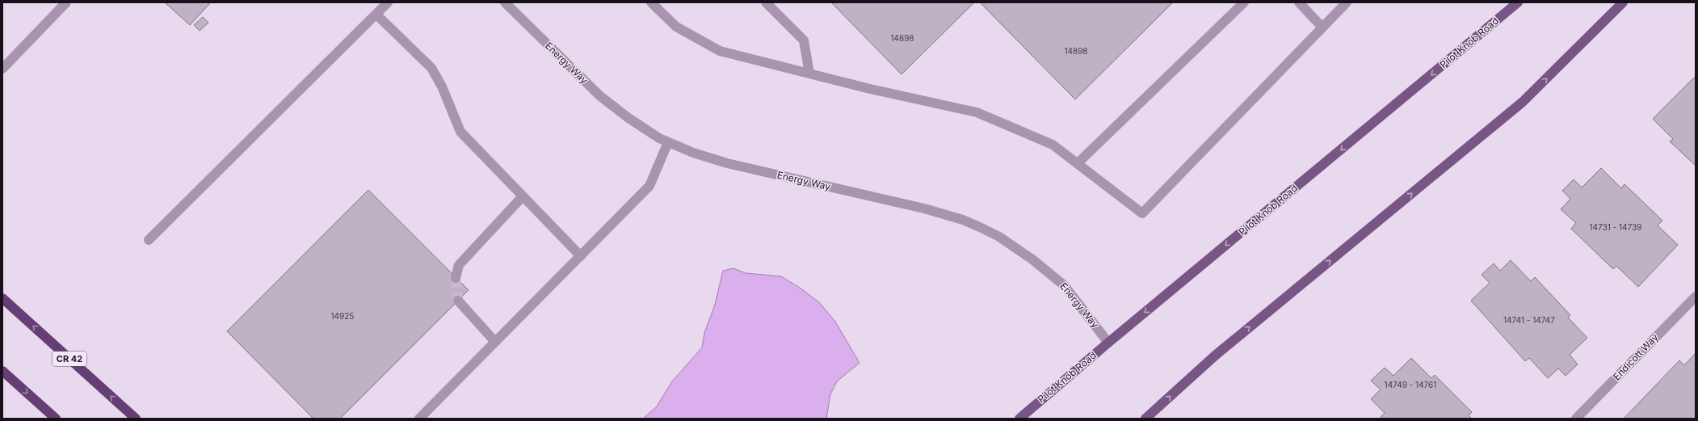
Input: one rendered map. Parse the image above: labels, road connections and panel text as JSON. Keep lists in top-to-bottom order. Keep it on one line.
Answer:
{"streets":{"highway":["CR 42"],"main road":["Pilot Knob Road"],"street":["Energy Way","Endicott Way"]},"crossings":[["Pilot Knob Road","Energy Way"]],"house_numbers":["14898","14898","14731 - 14739","14925","14741 - 14747","14749 - 14761"]}
